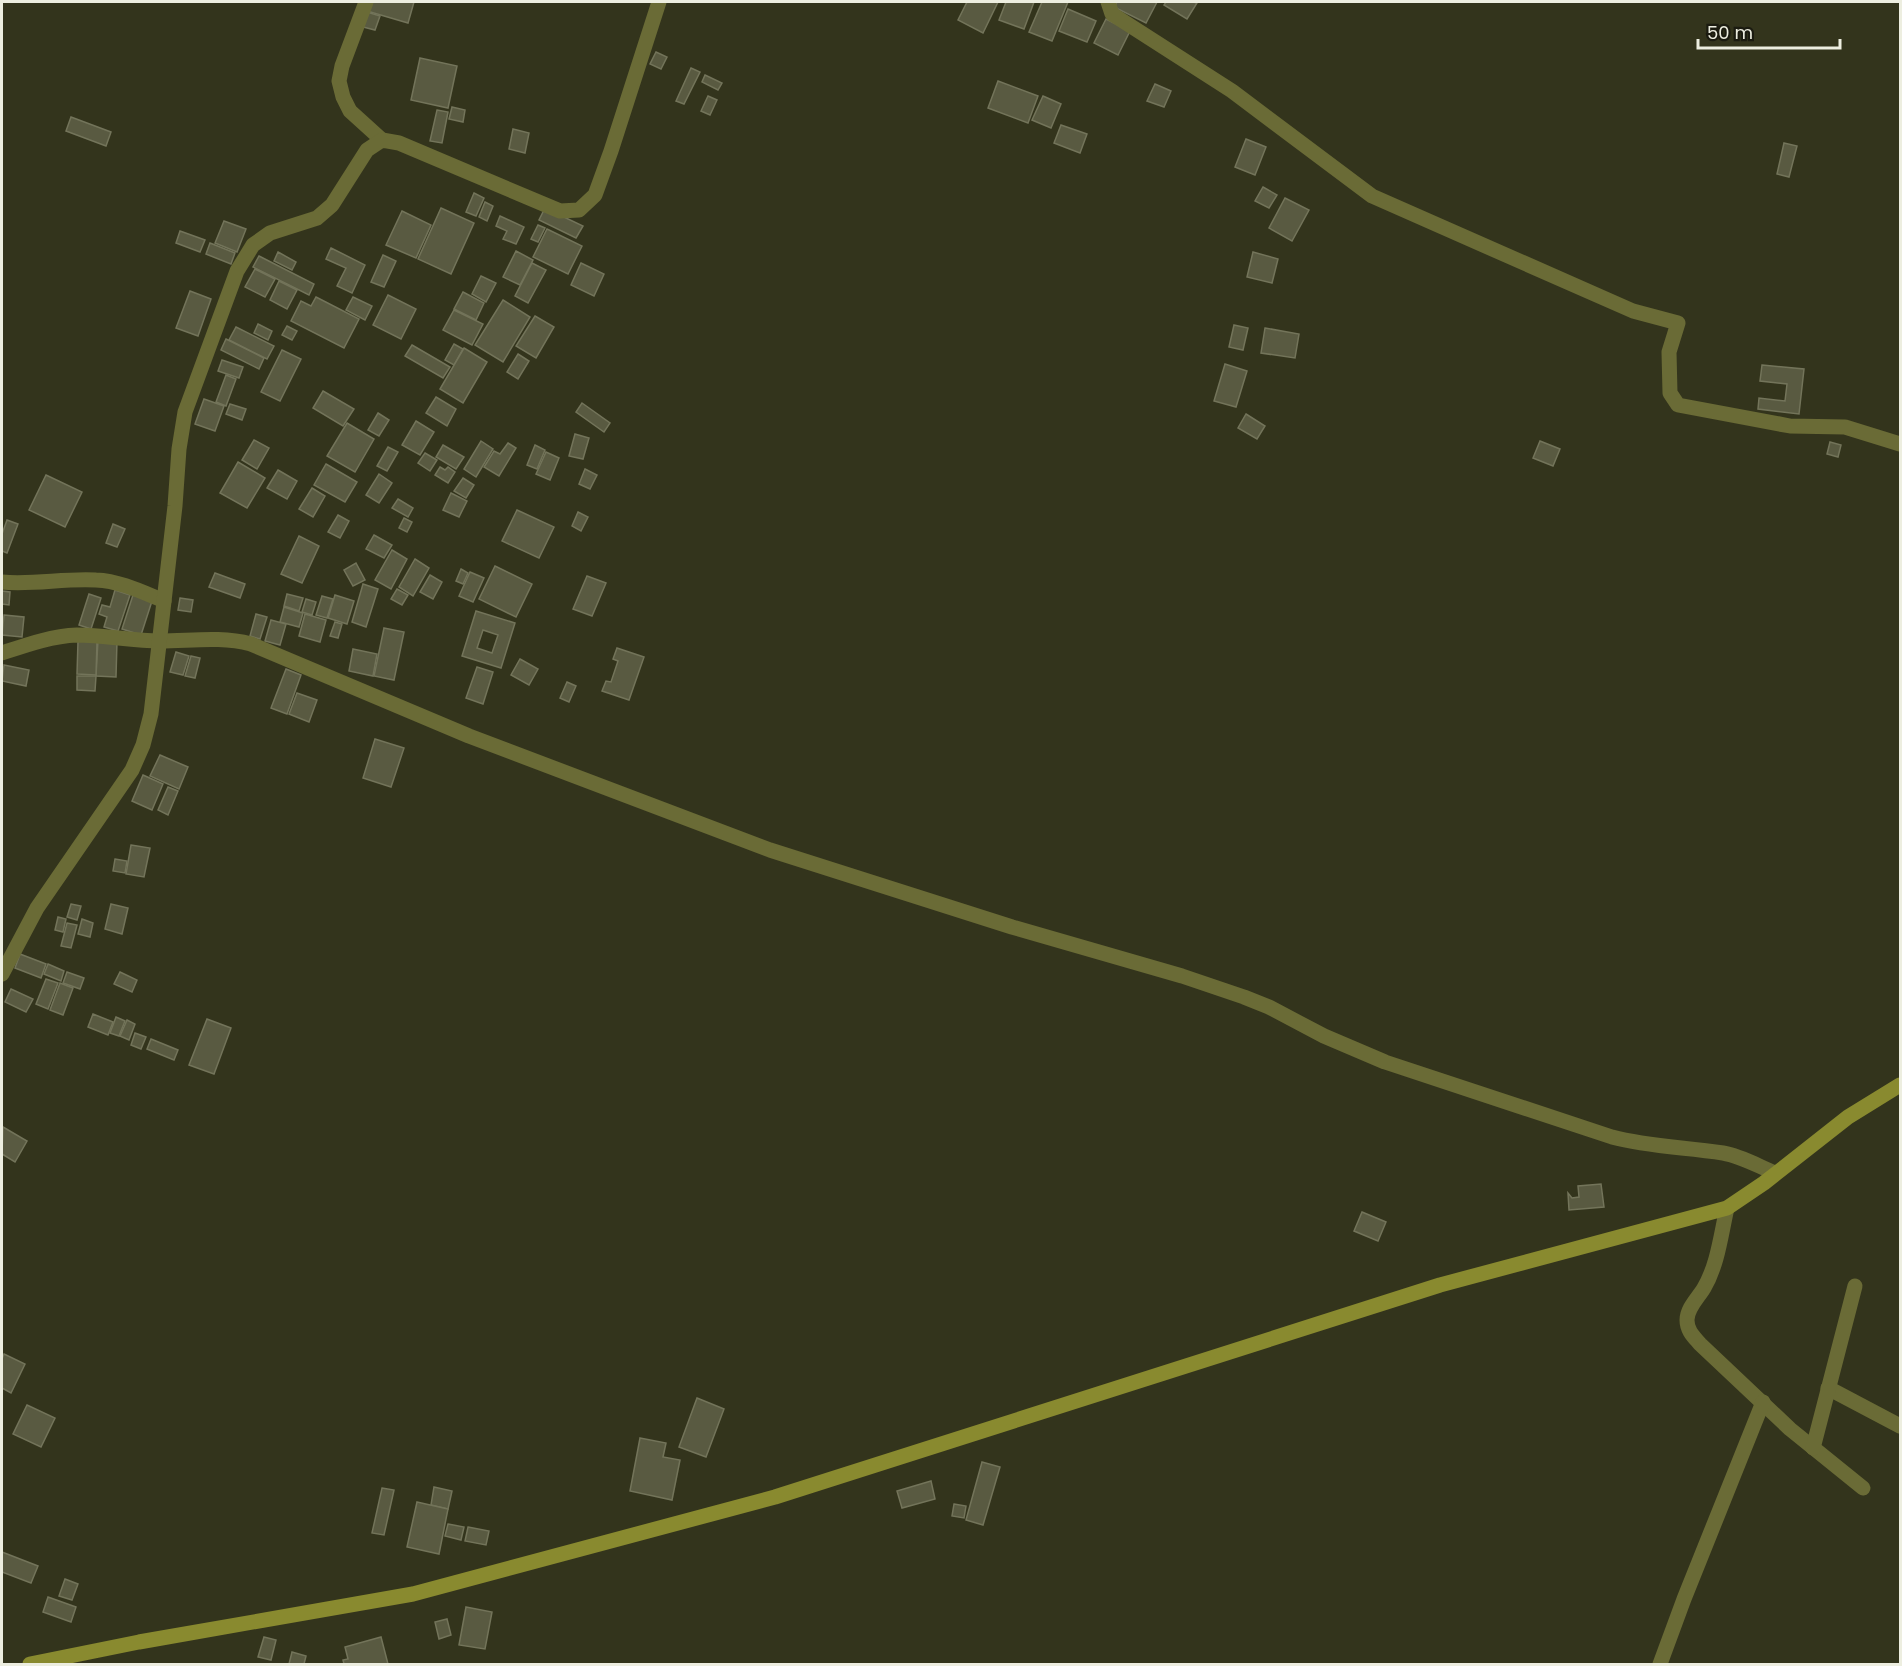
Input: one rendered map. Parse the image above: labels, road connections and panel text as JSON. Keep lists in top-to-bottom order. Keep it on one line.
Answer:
{"scale_bar":"50 m"}
